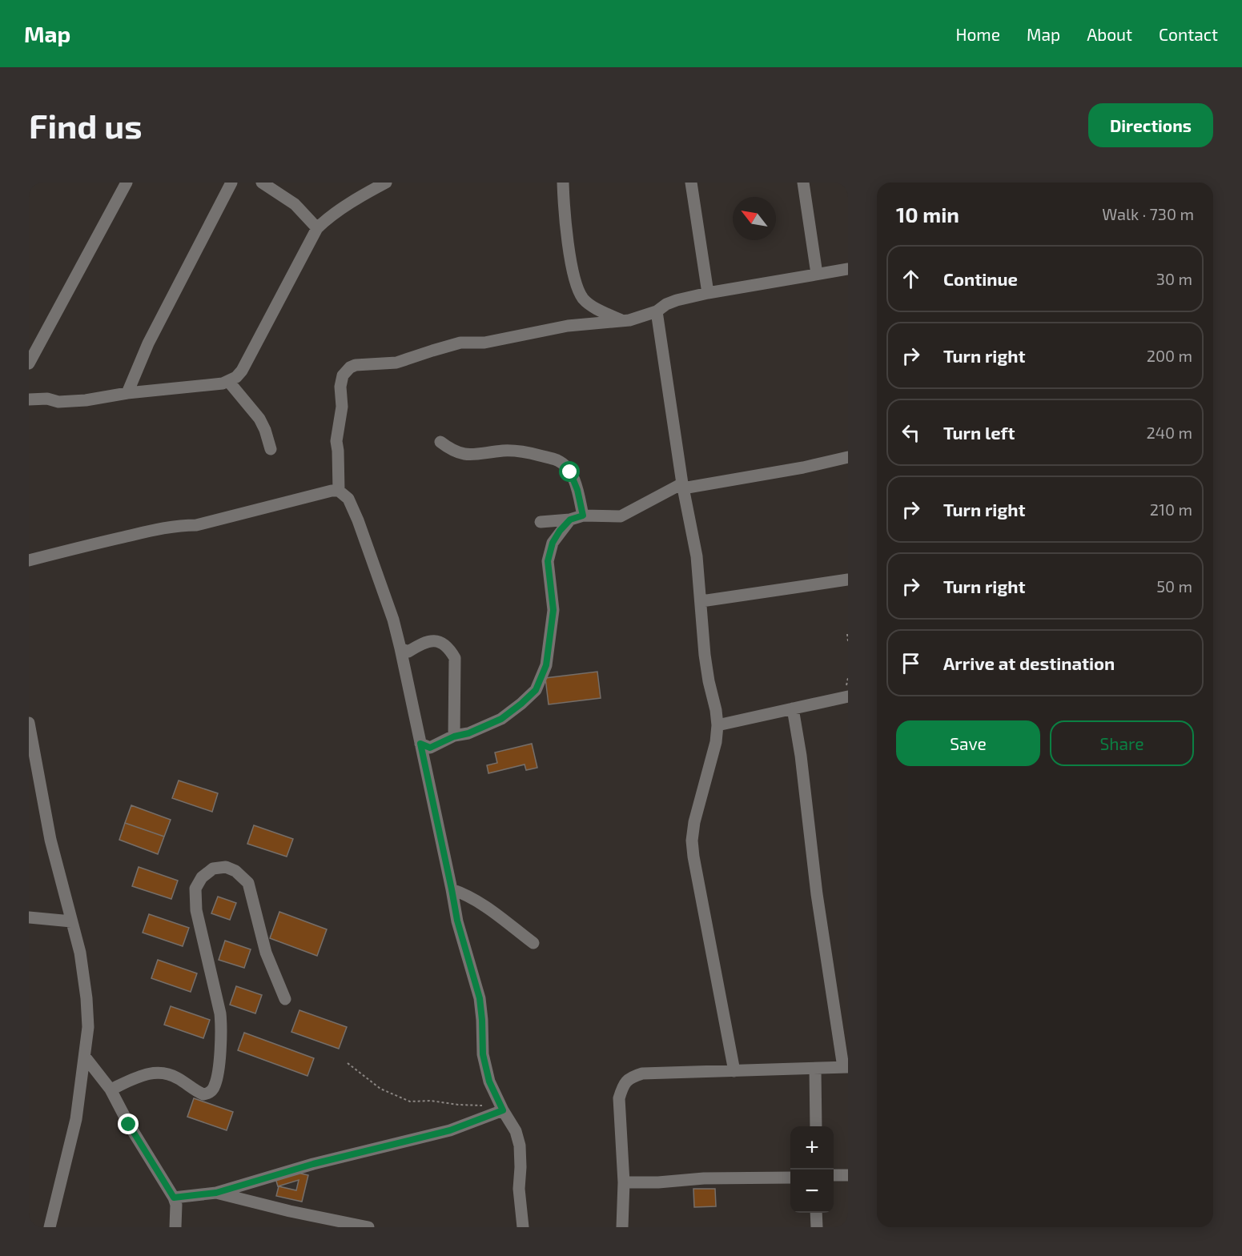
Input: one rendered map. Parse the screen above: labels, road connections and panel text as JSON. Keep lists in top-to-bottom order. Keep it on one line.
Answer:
{"north":"top left","page":{"header":"Map","nav":["Home","Map","About","Contact"],"buttons":["Directions",["Save","Share"]],"title":"Find us","heading":["10 min","Walk · 730 m"],"list":[["Continue","30 m"],["Turn right","200 m"],["Turn left","240 m"],["Turn right","210 m"],["Turn right","50 m"],"Arrive at destination"],"map_buttons":["+","−"]}}
